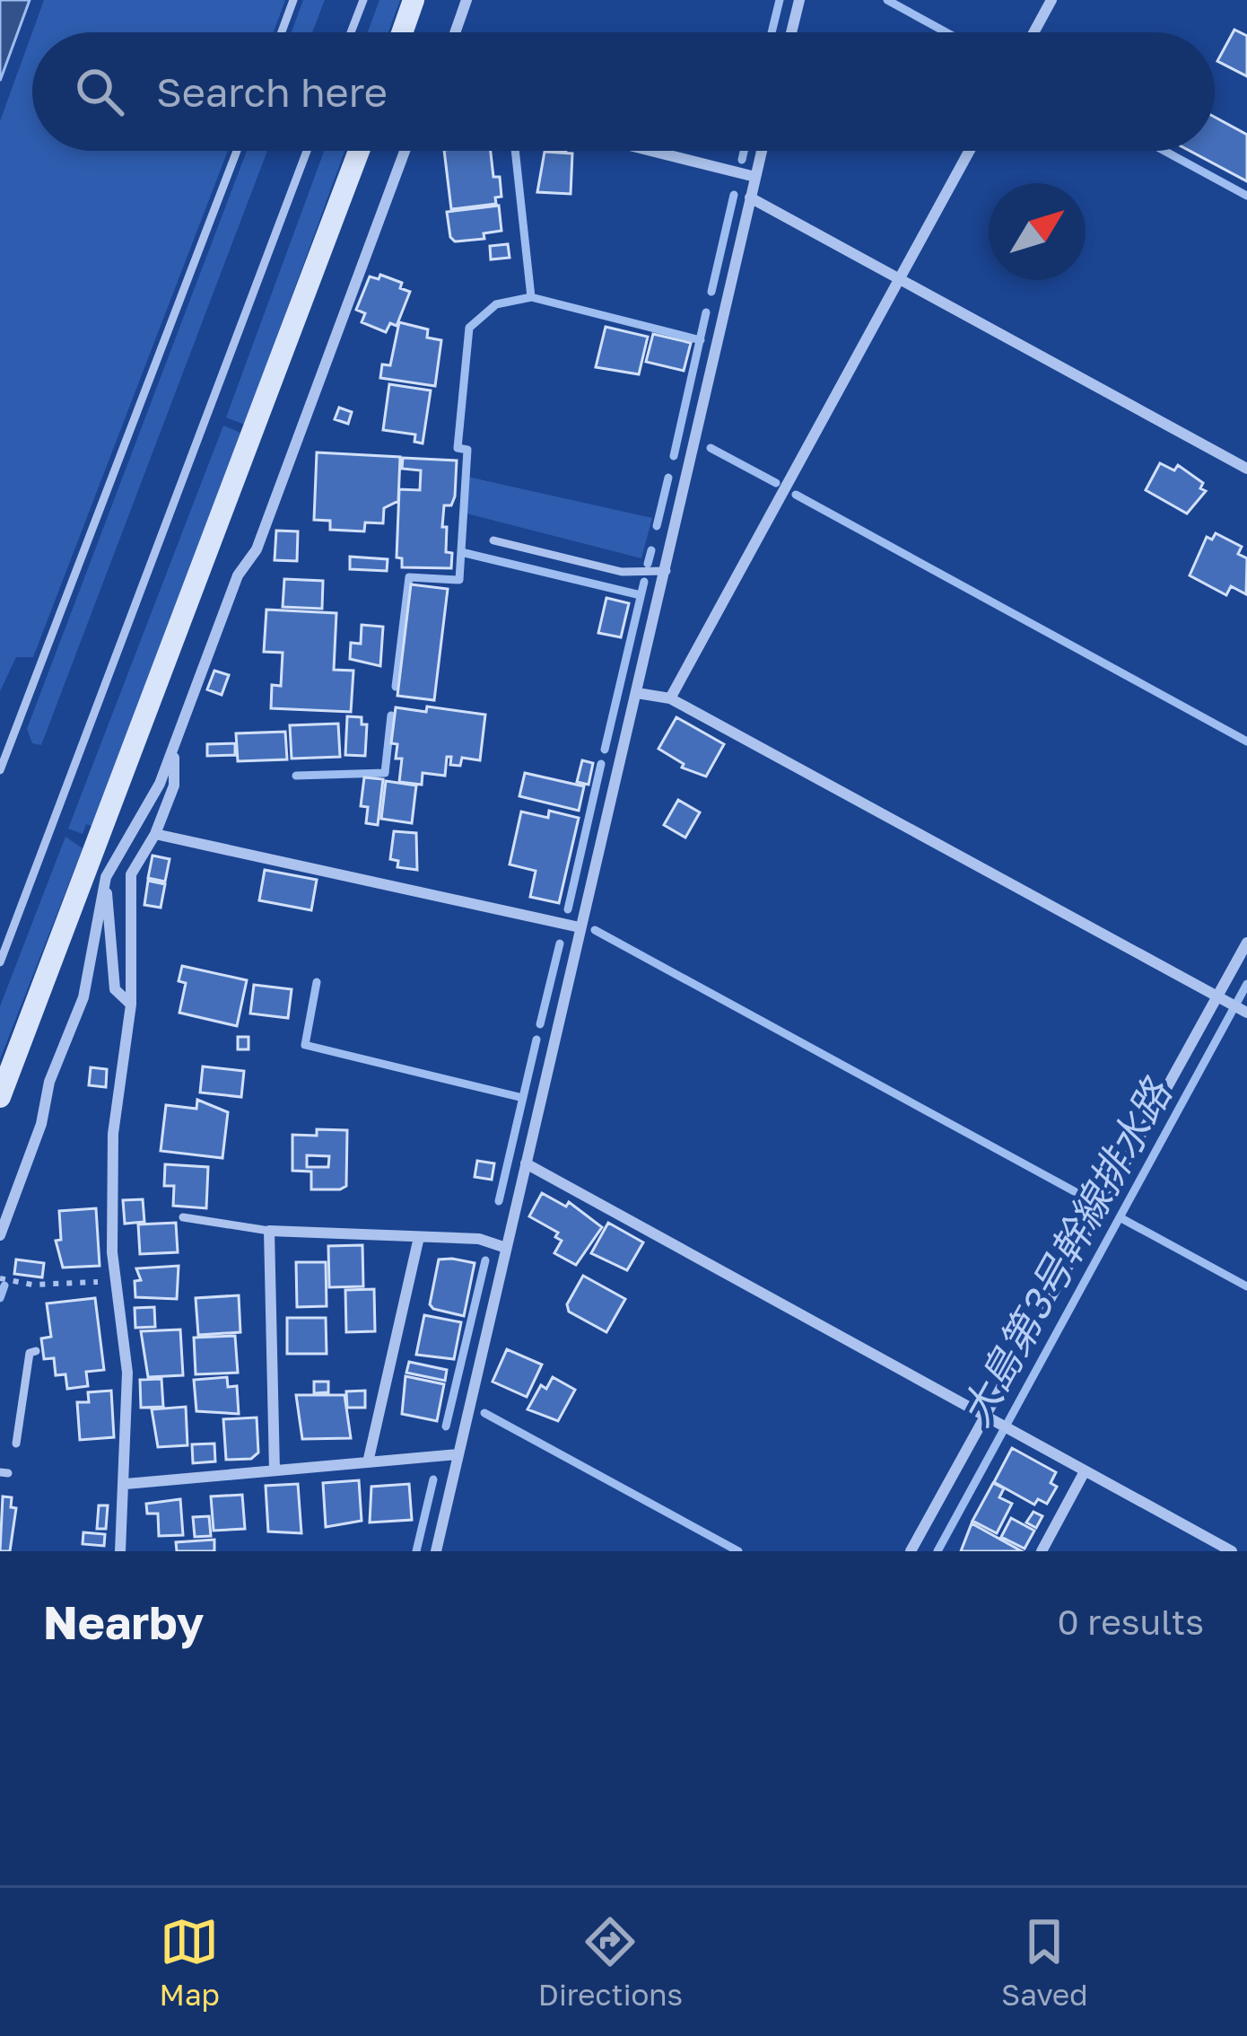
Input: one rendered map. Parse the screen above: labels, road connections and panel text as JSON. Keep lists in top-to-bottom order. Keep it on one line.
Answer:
{"water":["大島第3号幹線排水路"],"north":"top right","page":{"search":"Search here","heading":["Nearby","0 results"],"nav":["Map","Directions","Saved"]}}
